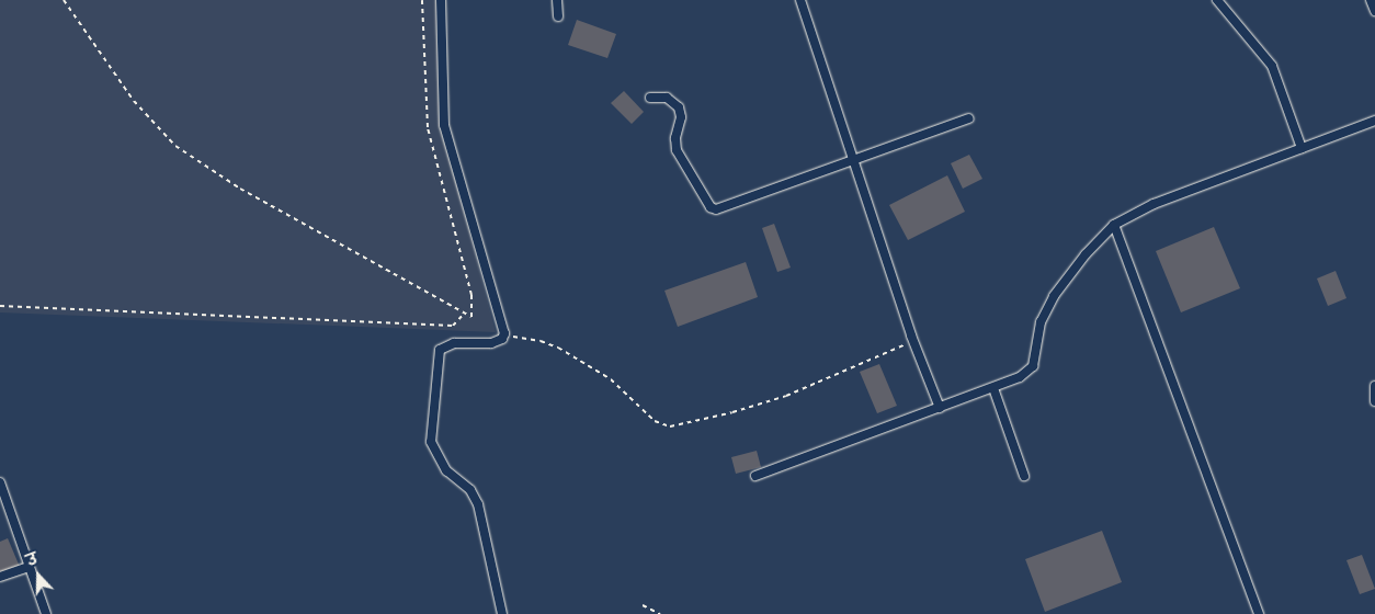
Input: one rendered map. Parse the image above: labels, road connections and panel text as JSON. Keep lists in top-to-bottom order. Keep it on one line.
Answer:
{"north":"top"}
